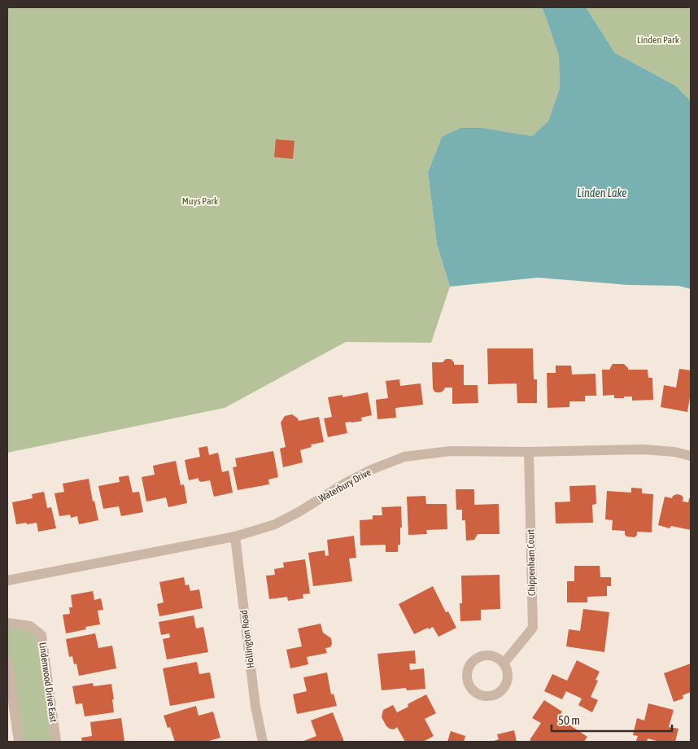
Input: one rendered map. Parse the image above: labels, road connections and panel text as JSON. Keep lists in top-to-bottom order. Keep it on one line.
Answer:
{"streets":{"street":["Waterbury Drive","Chippenham Court","Hollington Road","Lindenwood Drive East"]},"crossings":[["Waterbury Drive","Chippenham Court"],["Waterbury Drive","Hollington Road"]],"water":["Linden Lake"],"parks":["Linden Park","Muys Park"],"scale_bar":"50 m"}
